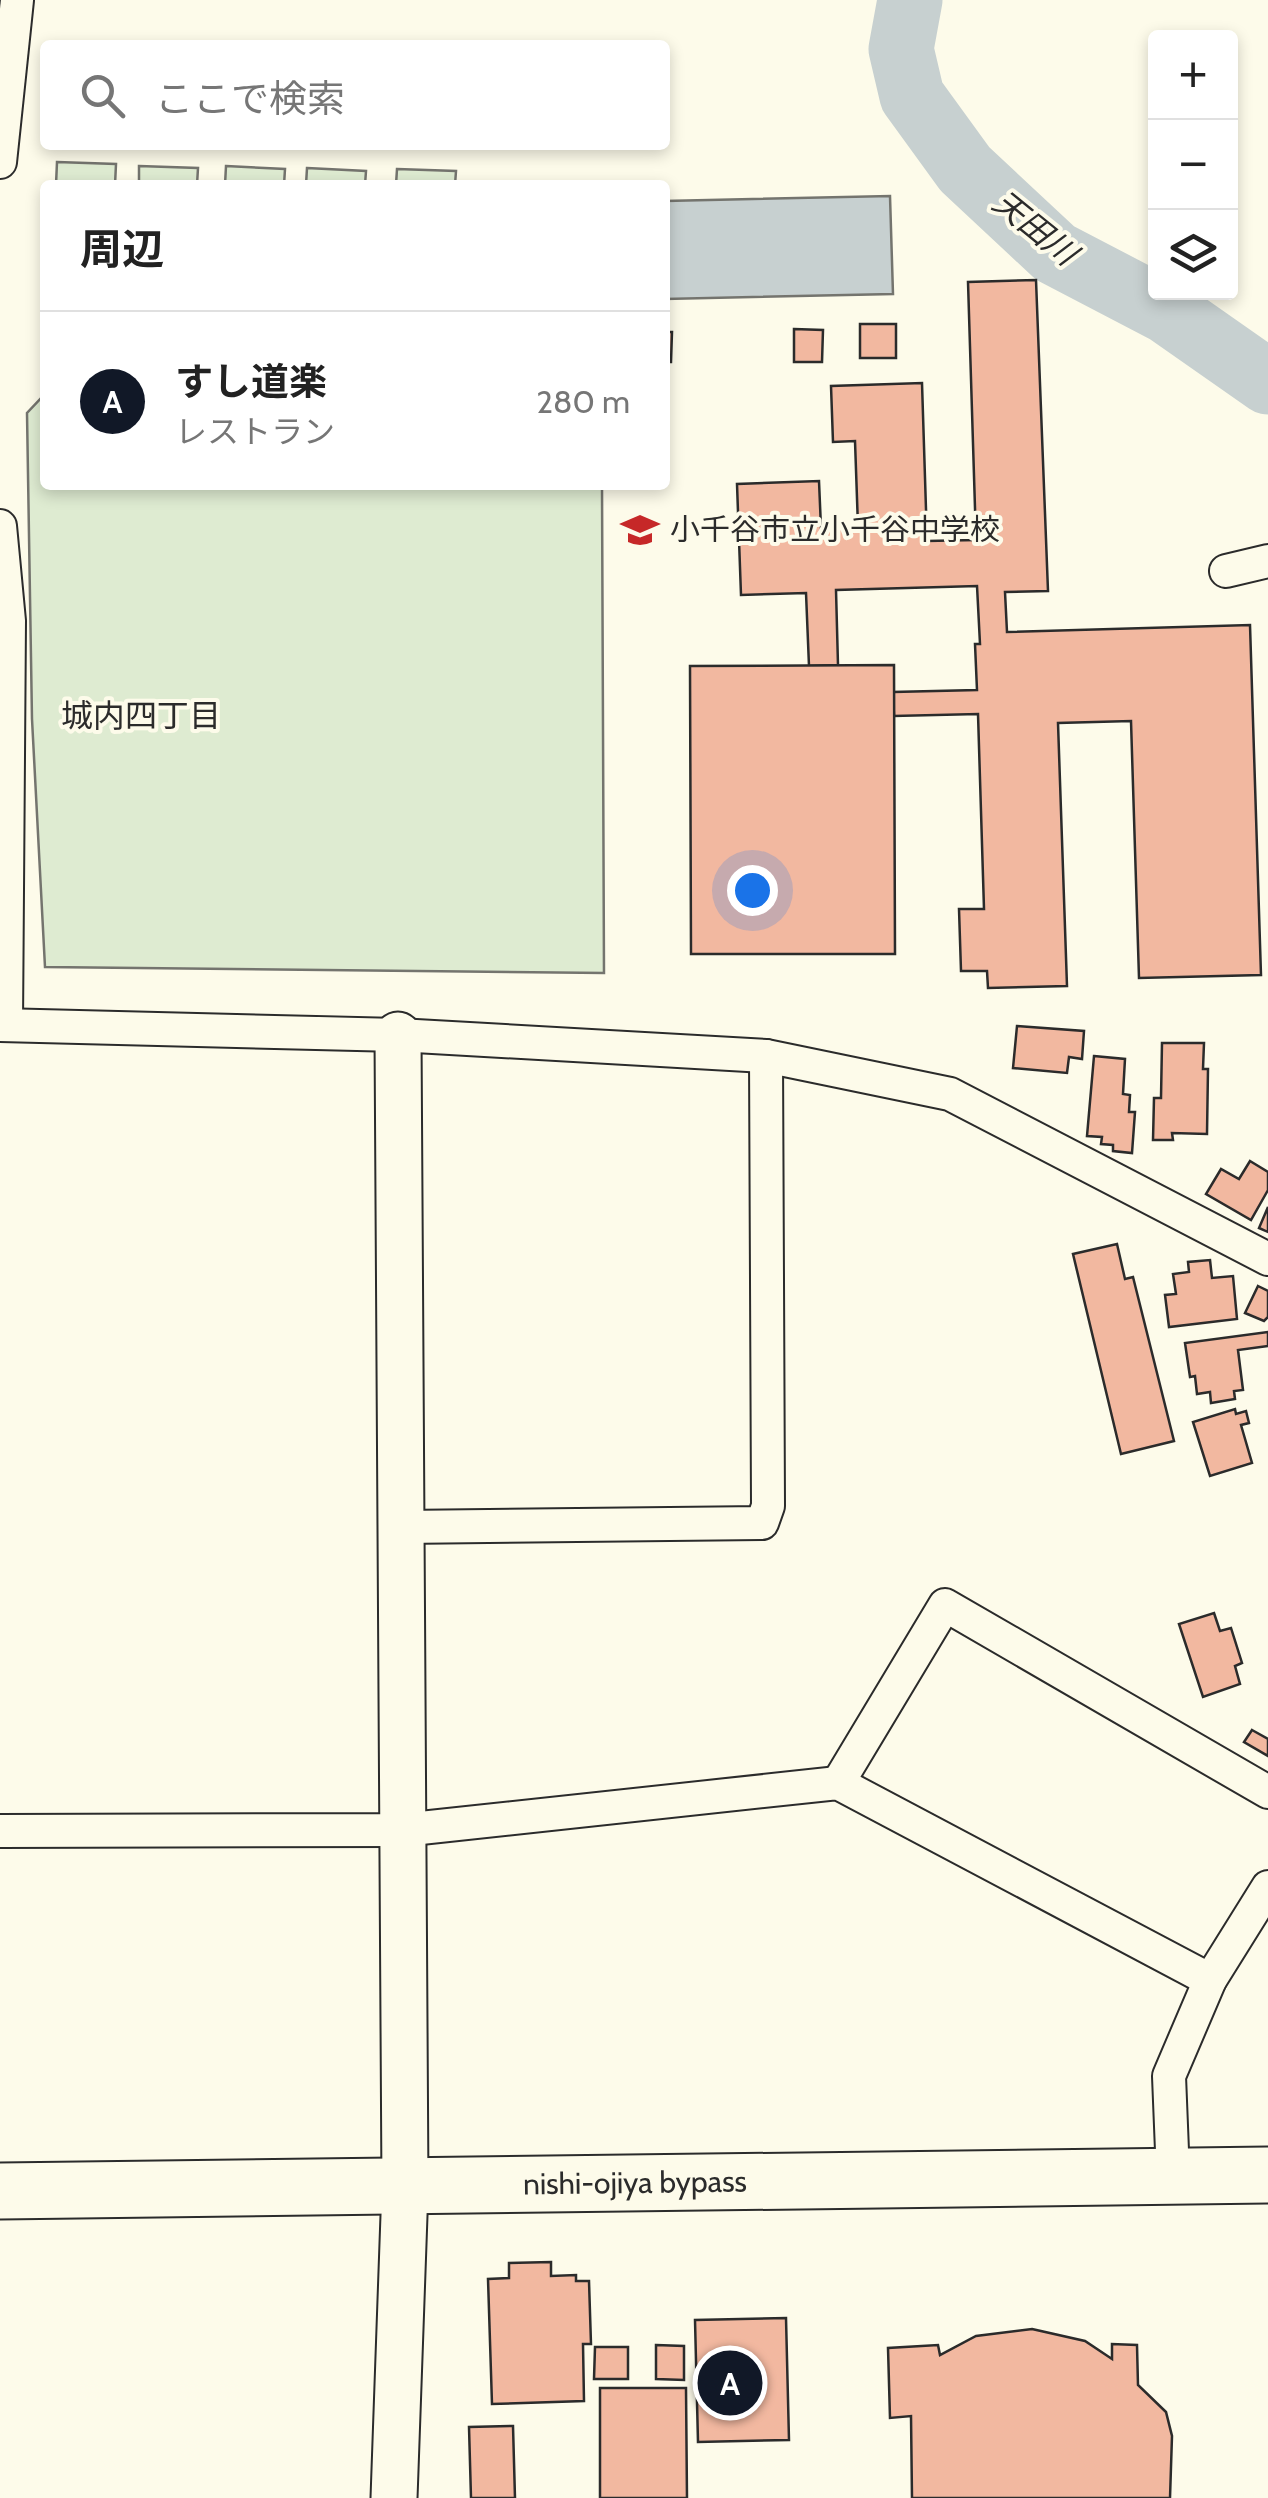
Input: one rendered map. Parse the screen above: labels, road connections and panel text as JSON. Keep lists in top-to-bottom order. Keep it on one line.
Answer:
{"streets":{"highway":["nishi-ojiya bypass"]},"districts":["城内四丁目"],"water":["天田川"],"places":{"school or university":["小千谷市立小千谷中学校"]},"page":{"map_buttons":["+","−"],"search":"ここで検索","heading":"周辺","list":[{"mark":"A","name":"すし道楽","note":"レストラン","value":"280 m"}],"pins":"A"}}
